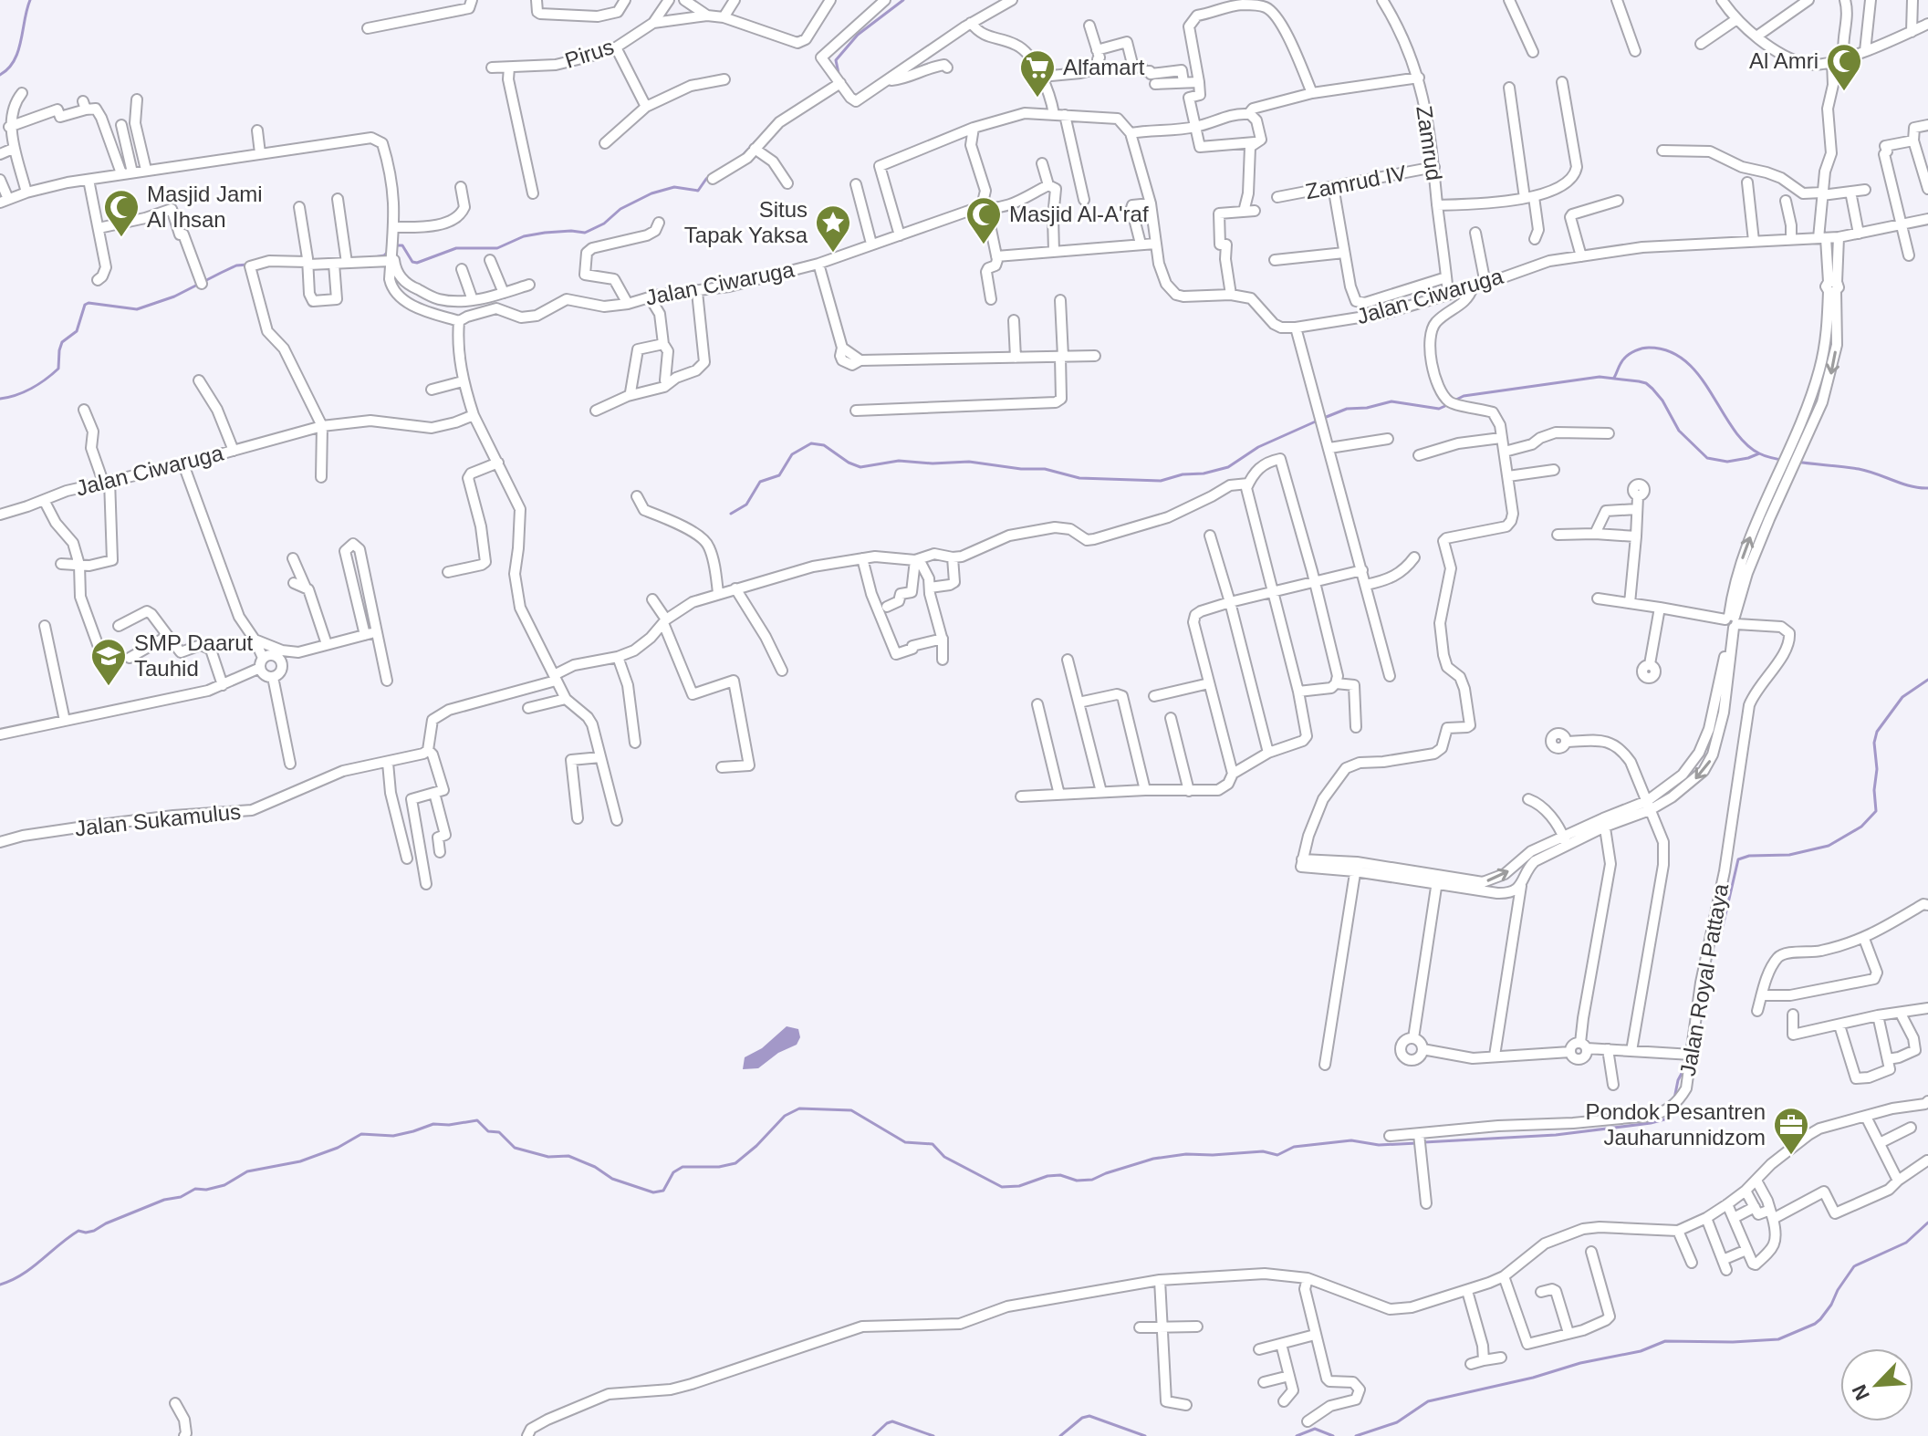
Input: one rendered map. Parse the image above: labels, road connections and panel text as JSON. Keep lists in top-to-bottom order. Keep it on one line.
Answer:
{"streets":{"street":["Pirus","Zamrud","Zamrud IV","Jalan Ciwaruga","Jalan Sukamulus","Jalan Royal Pattaya"]},"crossings":[["Zamrud","Zamrud IV"],["Zamrud","Jalan Ciwaruga"]],"places":{"mosque":["Al Amri","Masjid Jami Al Ihsan","Masjid Al-A'raf"],"supermarket":["Alfamart"],"place":["Situs Tapak Yaksa"],"school or university":["SMP Daarut Tauhid"],"office":["Pondok Pesantren Jauharunnidzom"]},"north":"bottom left"}
